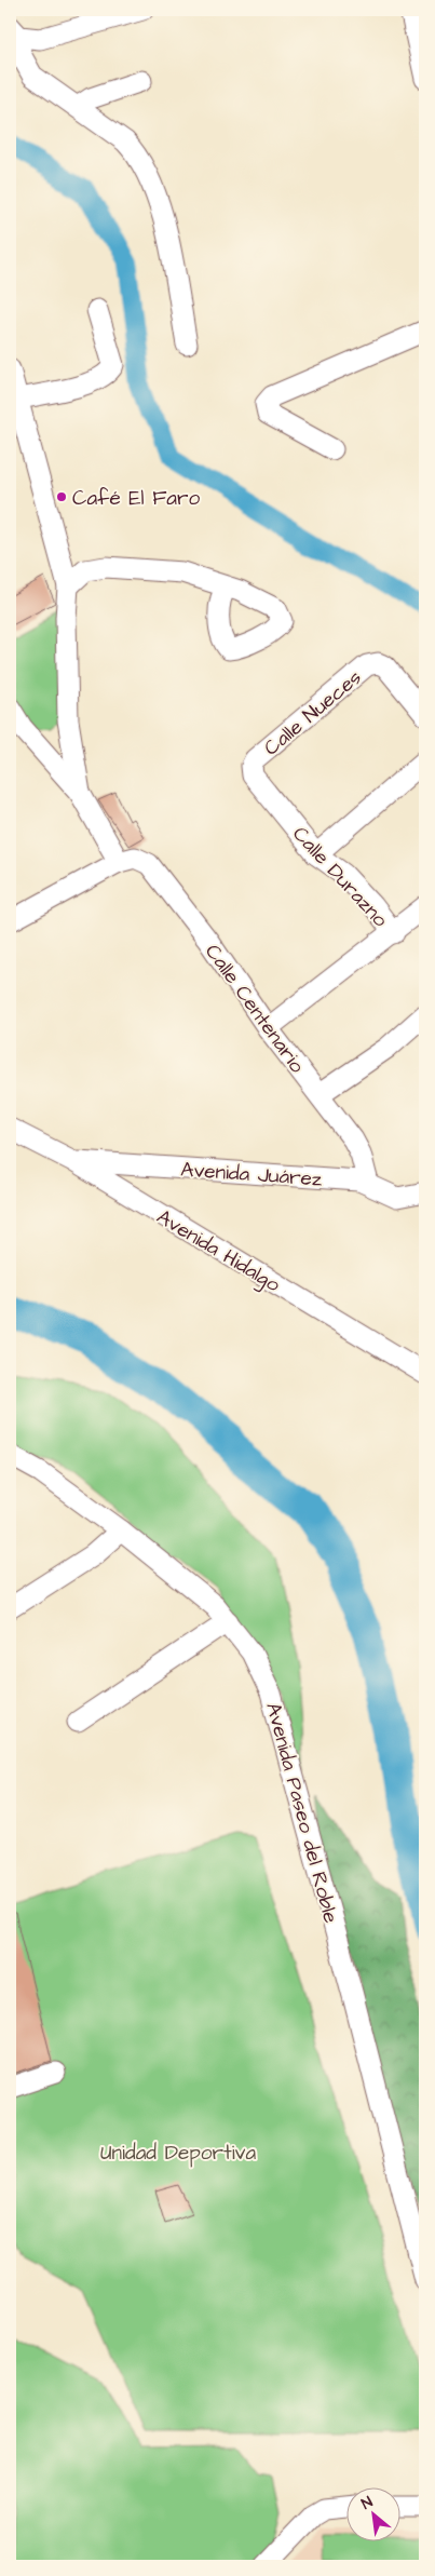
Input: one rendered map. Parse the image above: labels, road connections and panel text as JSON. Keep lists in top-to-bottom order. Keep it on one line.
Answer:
{"streets":{"street":["Calle Nueces","Calle Durazno","Calle Centenario","Avenida Juárez","Avenida Hidalgo","Avenida Paseo del Roble"]},"crossings":[["Calle Nueces","Calle Durazno"],["Calle Centenario","Avenida Juárez"],["Avenida Juárez","Avenida Hidalgo"]],"parks":["Unidad Deportiva"],"places":["Café El Faro"],"north":"top left"}
